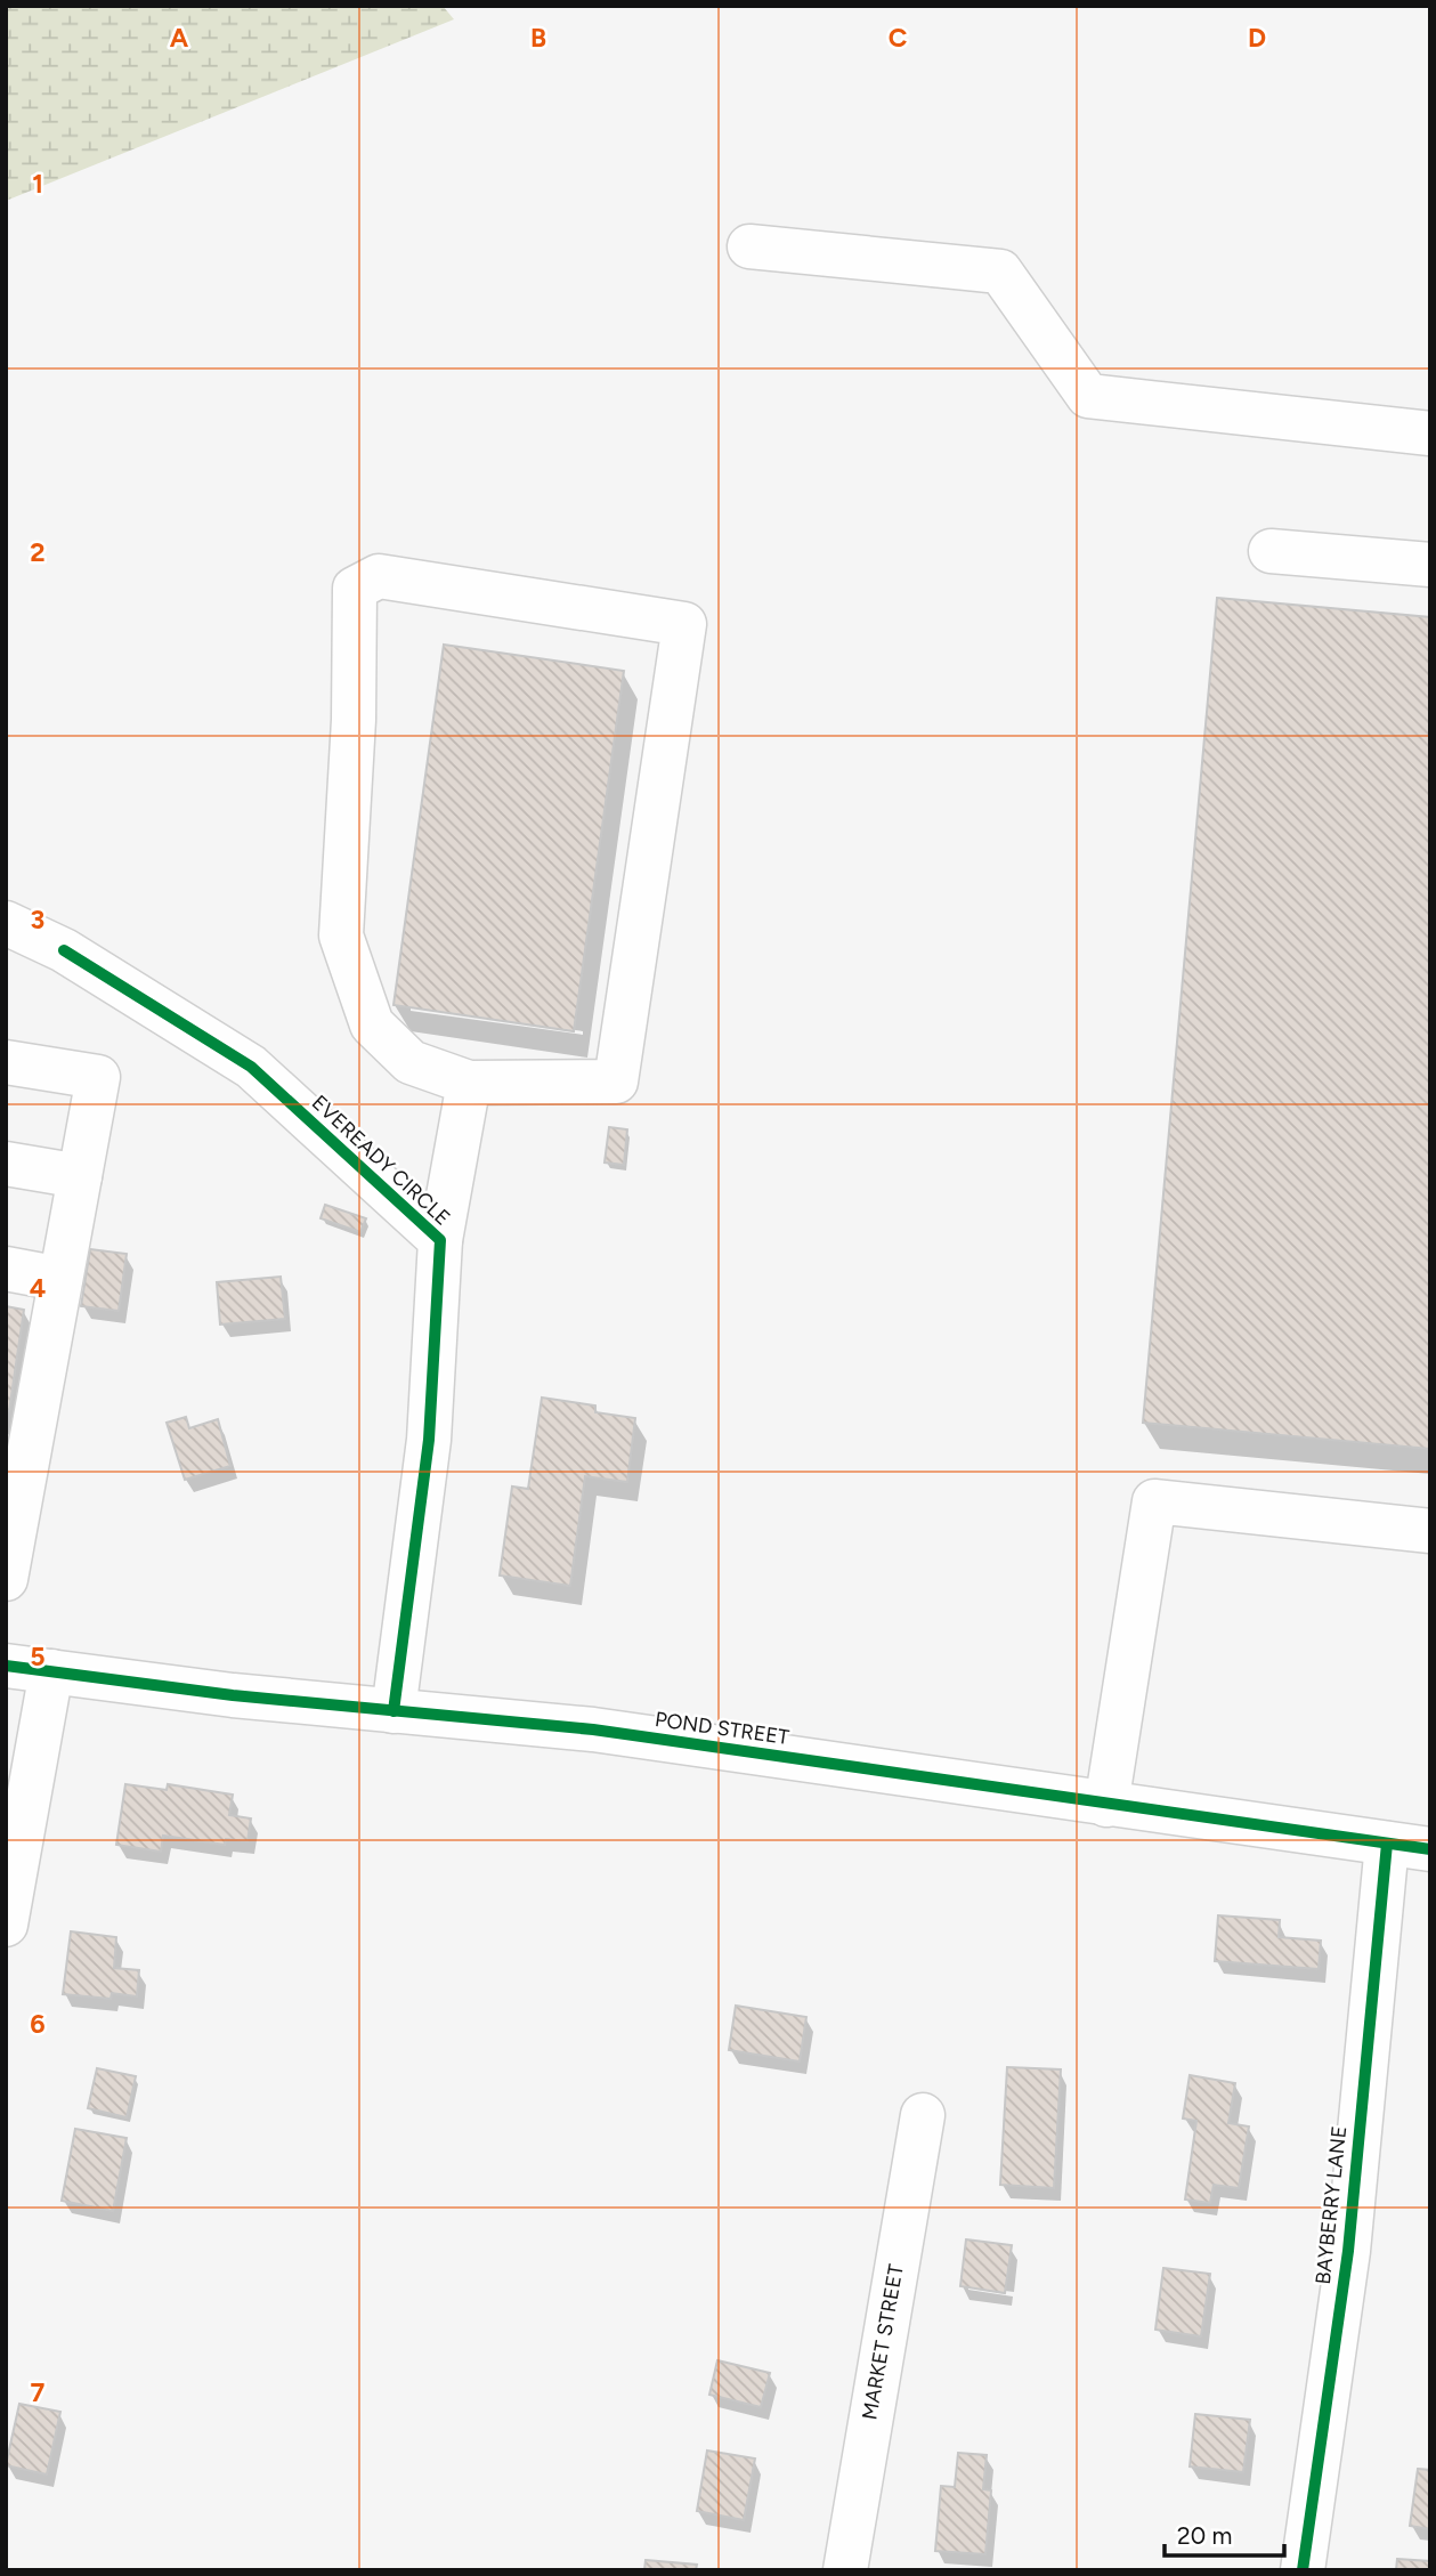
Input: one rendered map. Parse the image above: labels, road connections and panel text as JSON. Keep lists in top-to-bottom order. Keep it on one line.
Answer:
{"streets":{"street":["EVEREADY CIRCLE","POND STREET","BAYBERRY LANE","MARKET STREET"]},"crossings":[["EVEREADY CIRCLE","POND STREET"],["POND STREET","BAYBERRY LANE"]],"scale_bar":"20 m","grid":{"columns":["A","B","C","D"],"rows":["1","2","3","4","5","6","7"]}}
